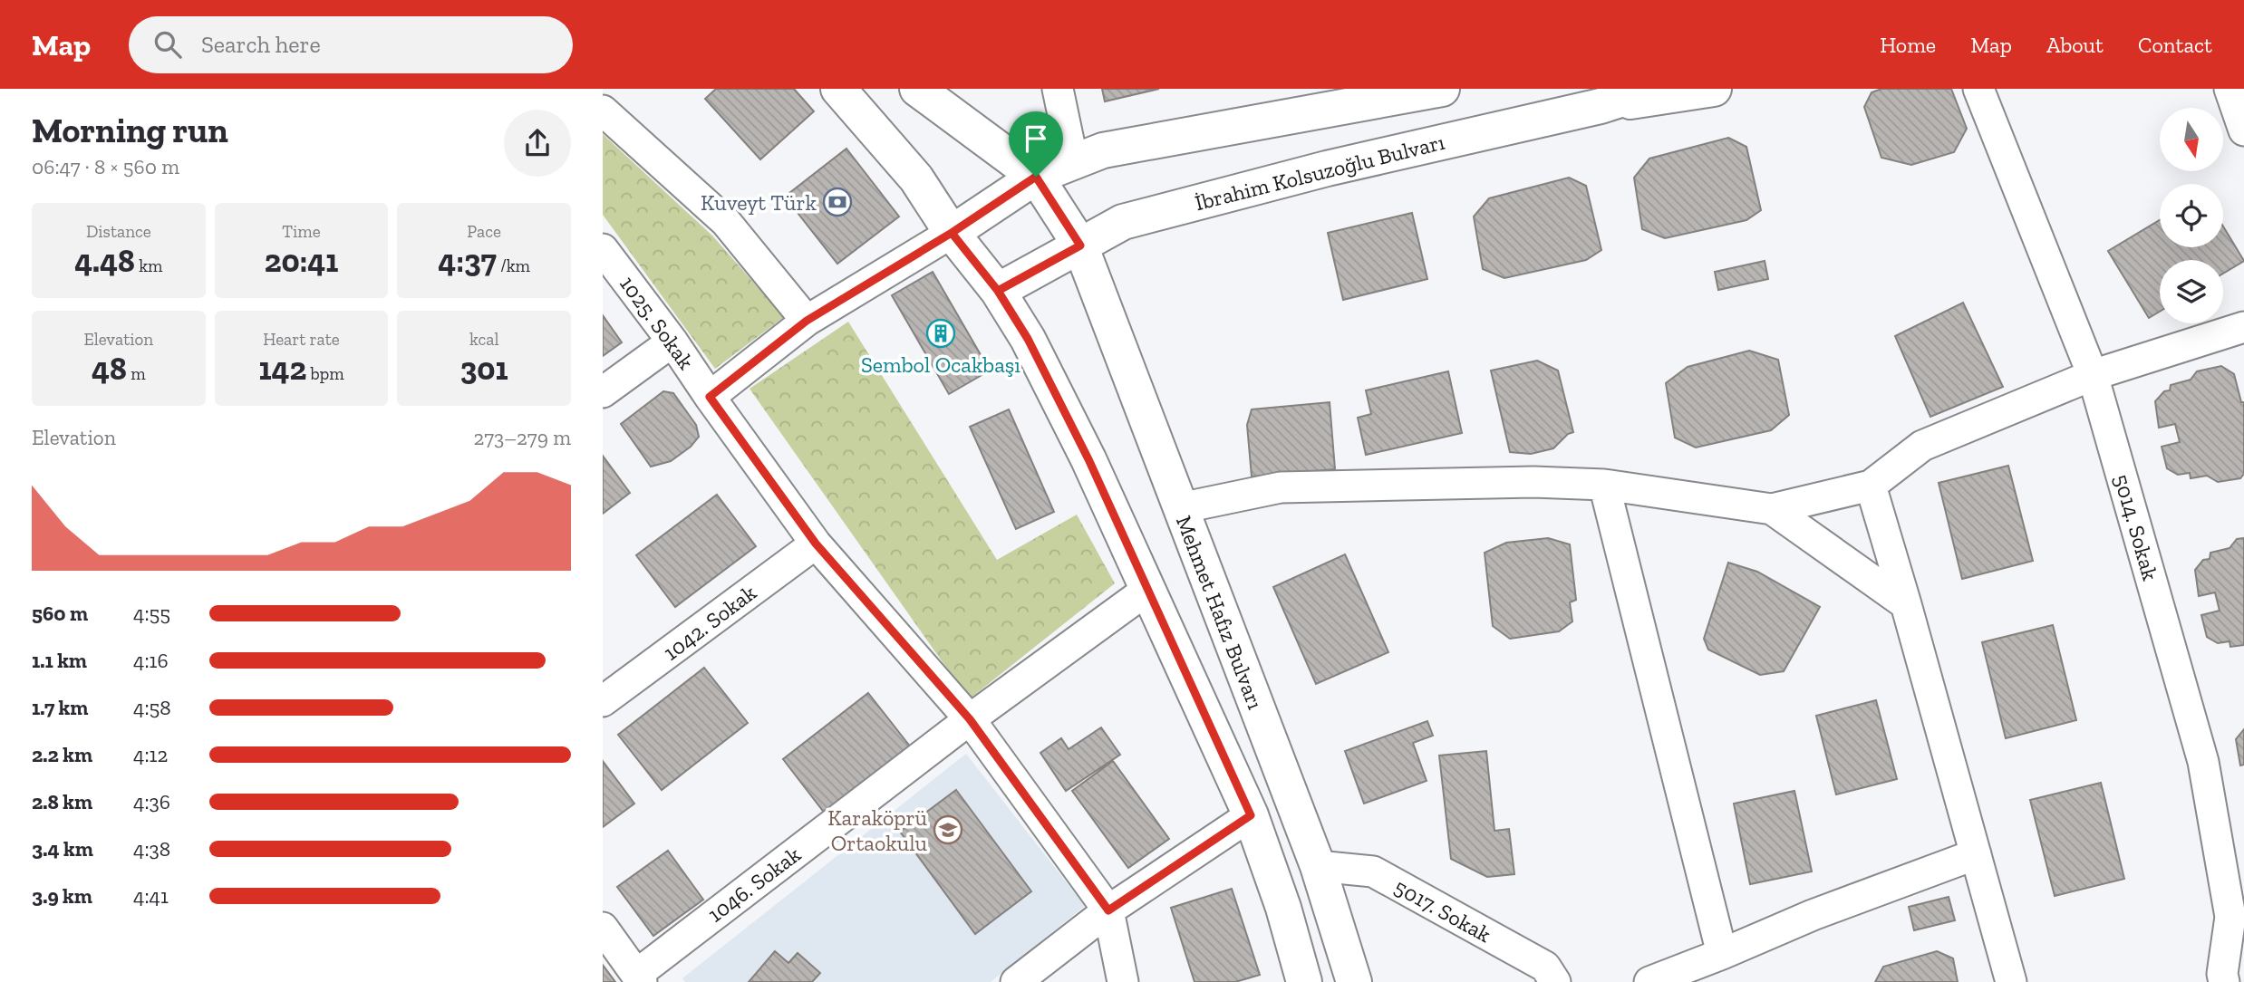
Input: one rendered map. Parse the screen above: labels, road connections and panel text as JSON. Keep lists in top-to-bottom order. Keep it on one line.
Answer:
{"streets":{"main road":["İbrahim Kolsuzoğlu Bulvarı","Mehmet Hafız Bulvarı"],"street":["1025. Sokak","5014. Sokak","1042. Sokak","1046. Sokak","5017. Sokak"]},"crossings":[["İbrahim Kolsuzoğlu Bulvarı","Mehmet Hafız Bulvarı"],["1025. Sokak","1042. Sokak"],["1025. Sokak","1046. Sokak"],["Mehmet Hafız Bulvarı","5017. Sokak"]],"places":{"bank":["Kuveyt Türk"],"building":["Sembol Ocakbaşı"],"school or university":["Karaköprü Ortaokulu"]},"north":"bottom","page":{"header":"Map","search":"Search here","nav":["Home","Map","About","Contact"],"heading":["Morning run","06:47 · 8 × 560 m"],"stats":[["Distance","4.48 km"],["Time","20:41"],["Pace","4:37 /km"],["Elevation","48 m"],["Heart rate","142 bpm"],["kcal","301"]],"chart":["Elevation","273–279 m"],"list":[{"name":"560 m","note":"4:55"},{"name":"1.1 km","note":"4:16"},{"name":"1.7 km","note":"4:58"},{"name":"2.2 km","note":"4:12"},{"name":"2.8 km","note":"4:36"},{"name":"3.4 km","note":"4:38"},{"name":"3.9 km","note":"4:41"}]}}
